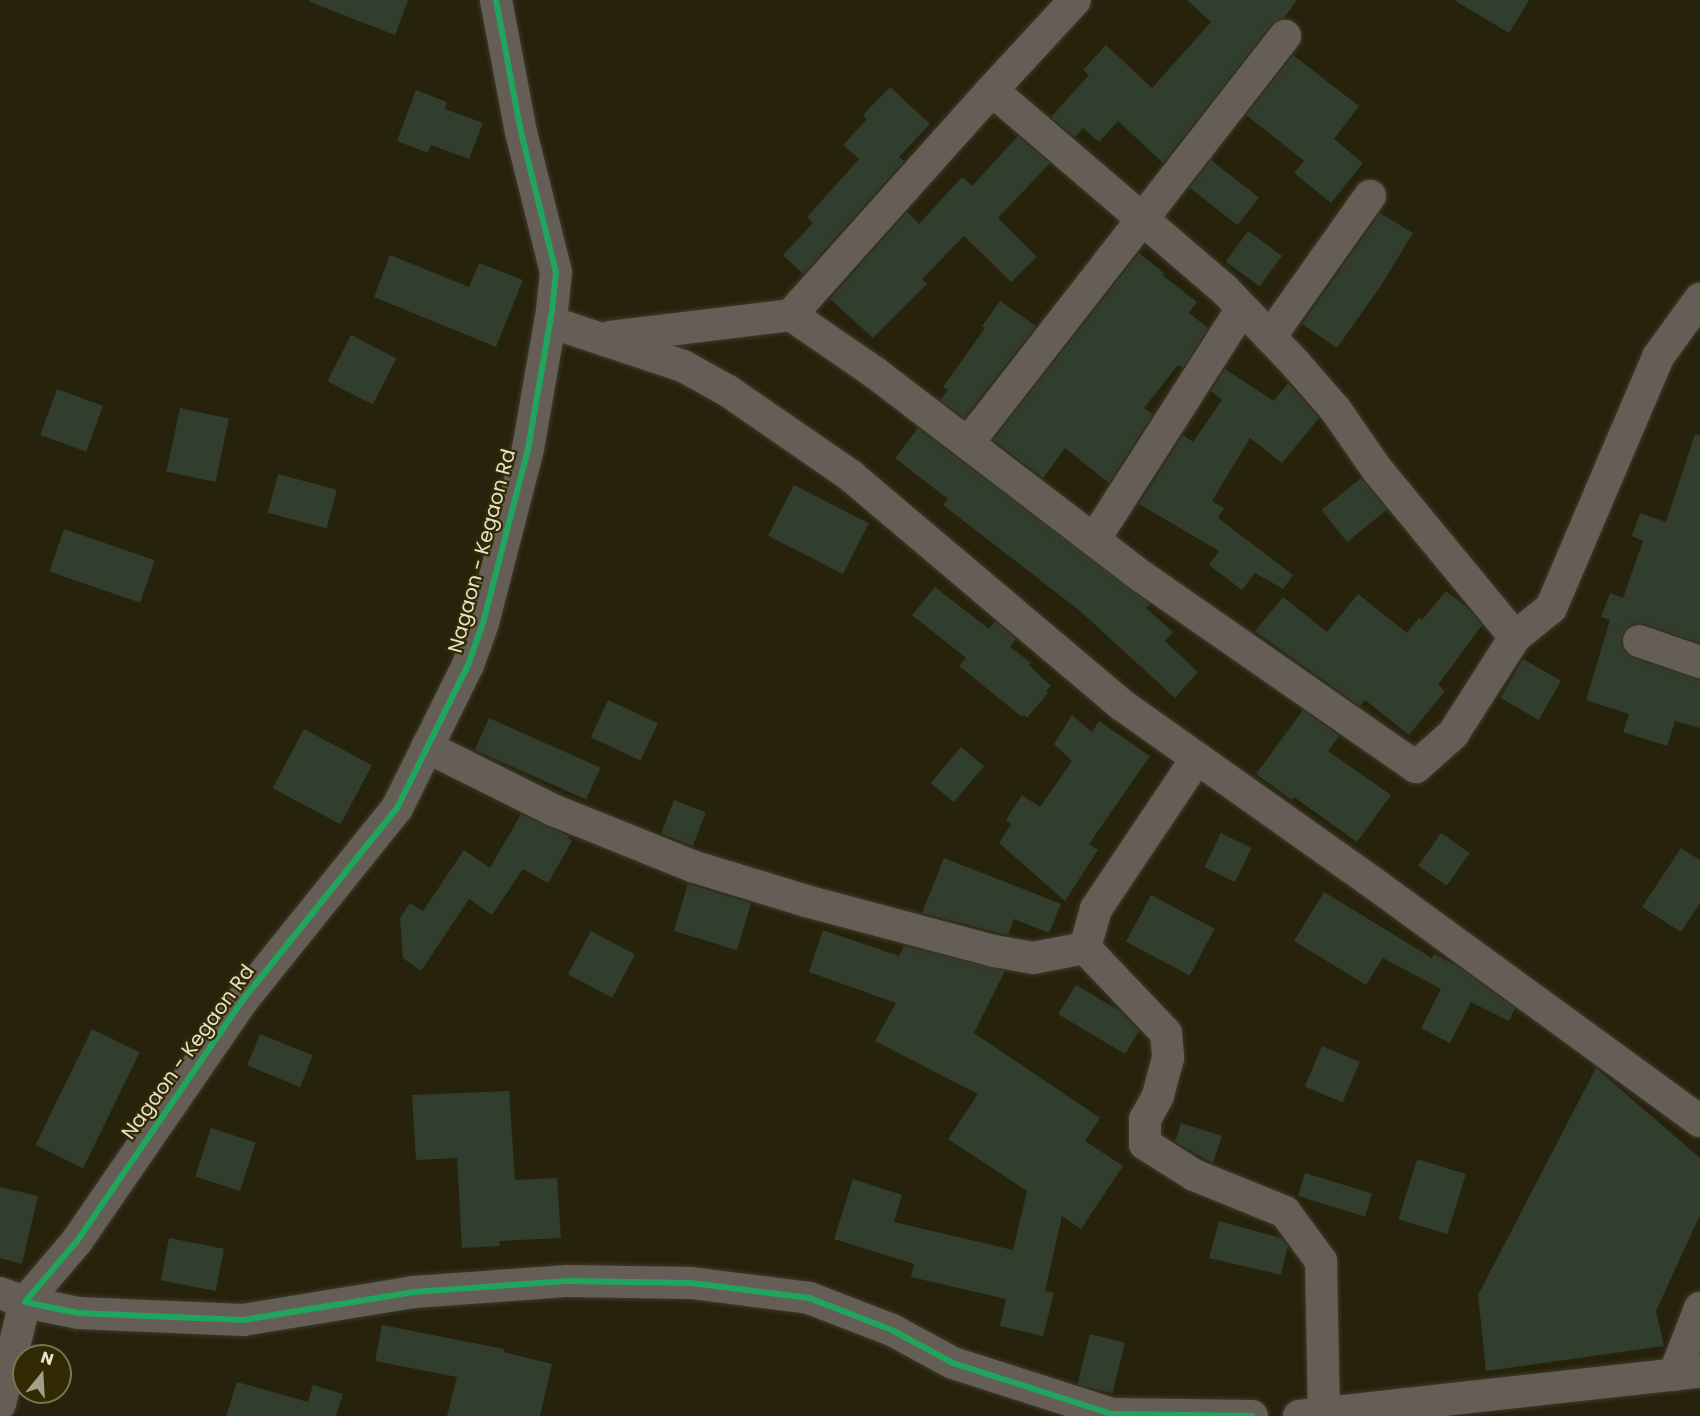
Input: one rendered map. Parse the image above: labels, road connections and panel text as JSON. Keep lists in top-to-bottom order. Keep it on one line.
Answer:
{"streets":{"street":["Nagaon - Kegaon Rd"]},"north":"top"}
